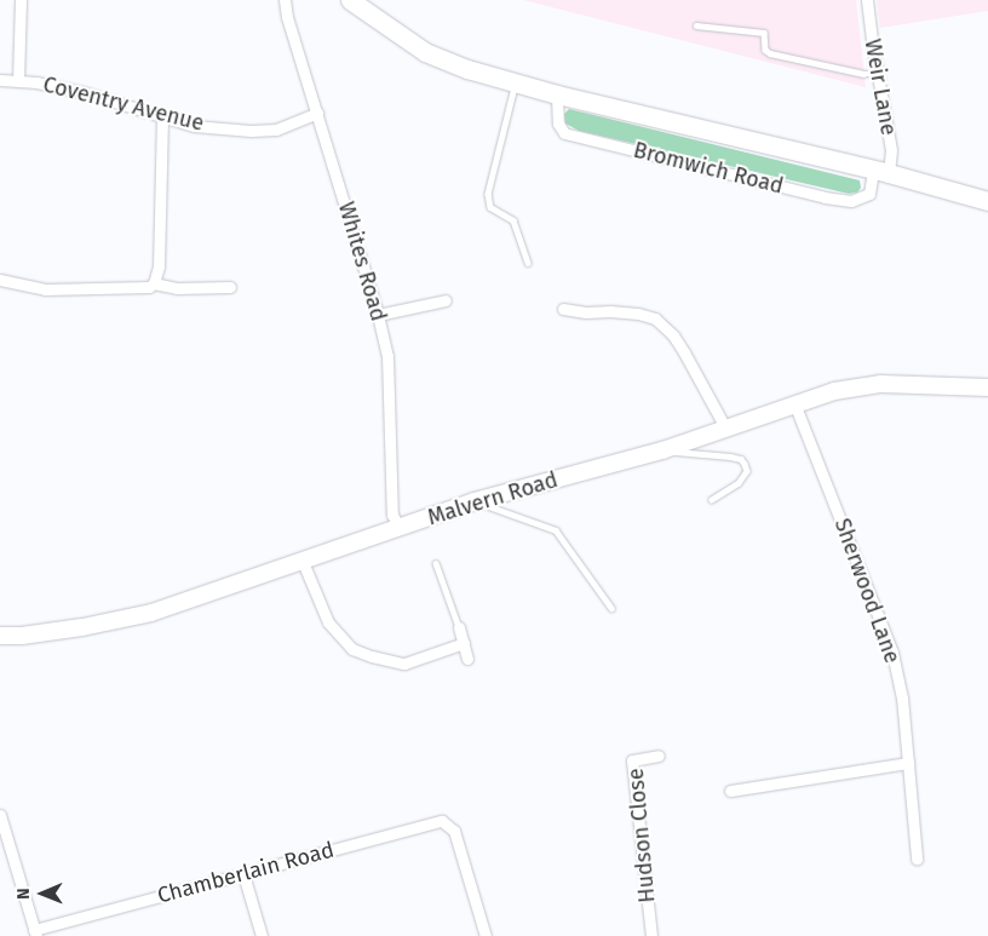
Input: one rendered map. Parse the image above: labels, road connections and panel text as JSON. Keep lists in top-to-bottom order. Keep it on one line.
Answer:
{"streets":{"main road":["Bromwich Road","Malvern Road"],"street":["Weir Lane","Coventry Avenue","Whites Road","Sherwood Lane","Hudson Close","Chamberlain Road"]},"crossings":[["Weir Lane","Bromwich Road"],["Coventry Avenue","Whites Road"],["Whites Road","Malvern Road"],["Malvern Road","Sherwood Lane"]],"north":"left"}
